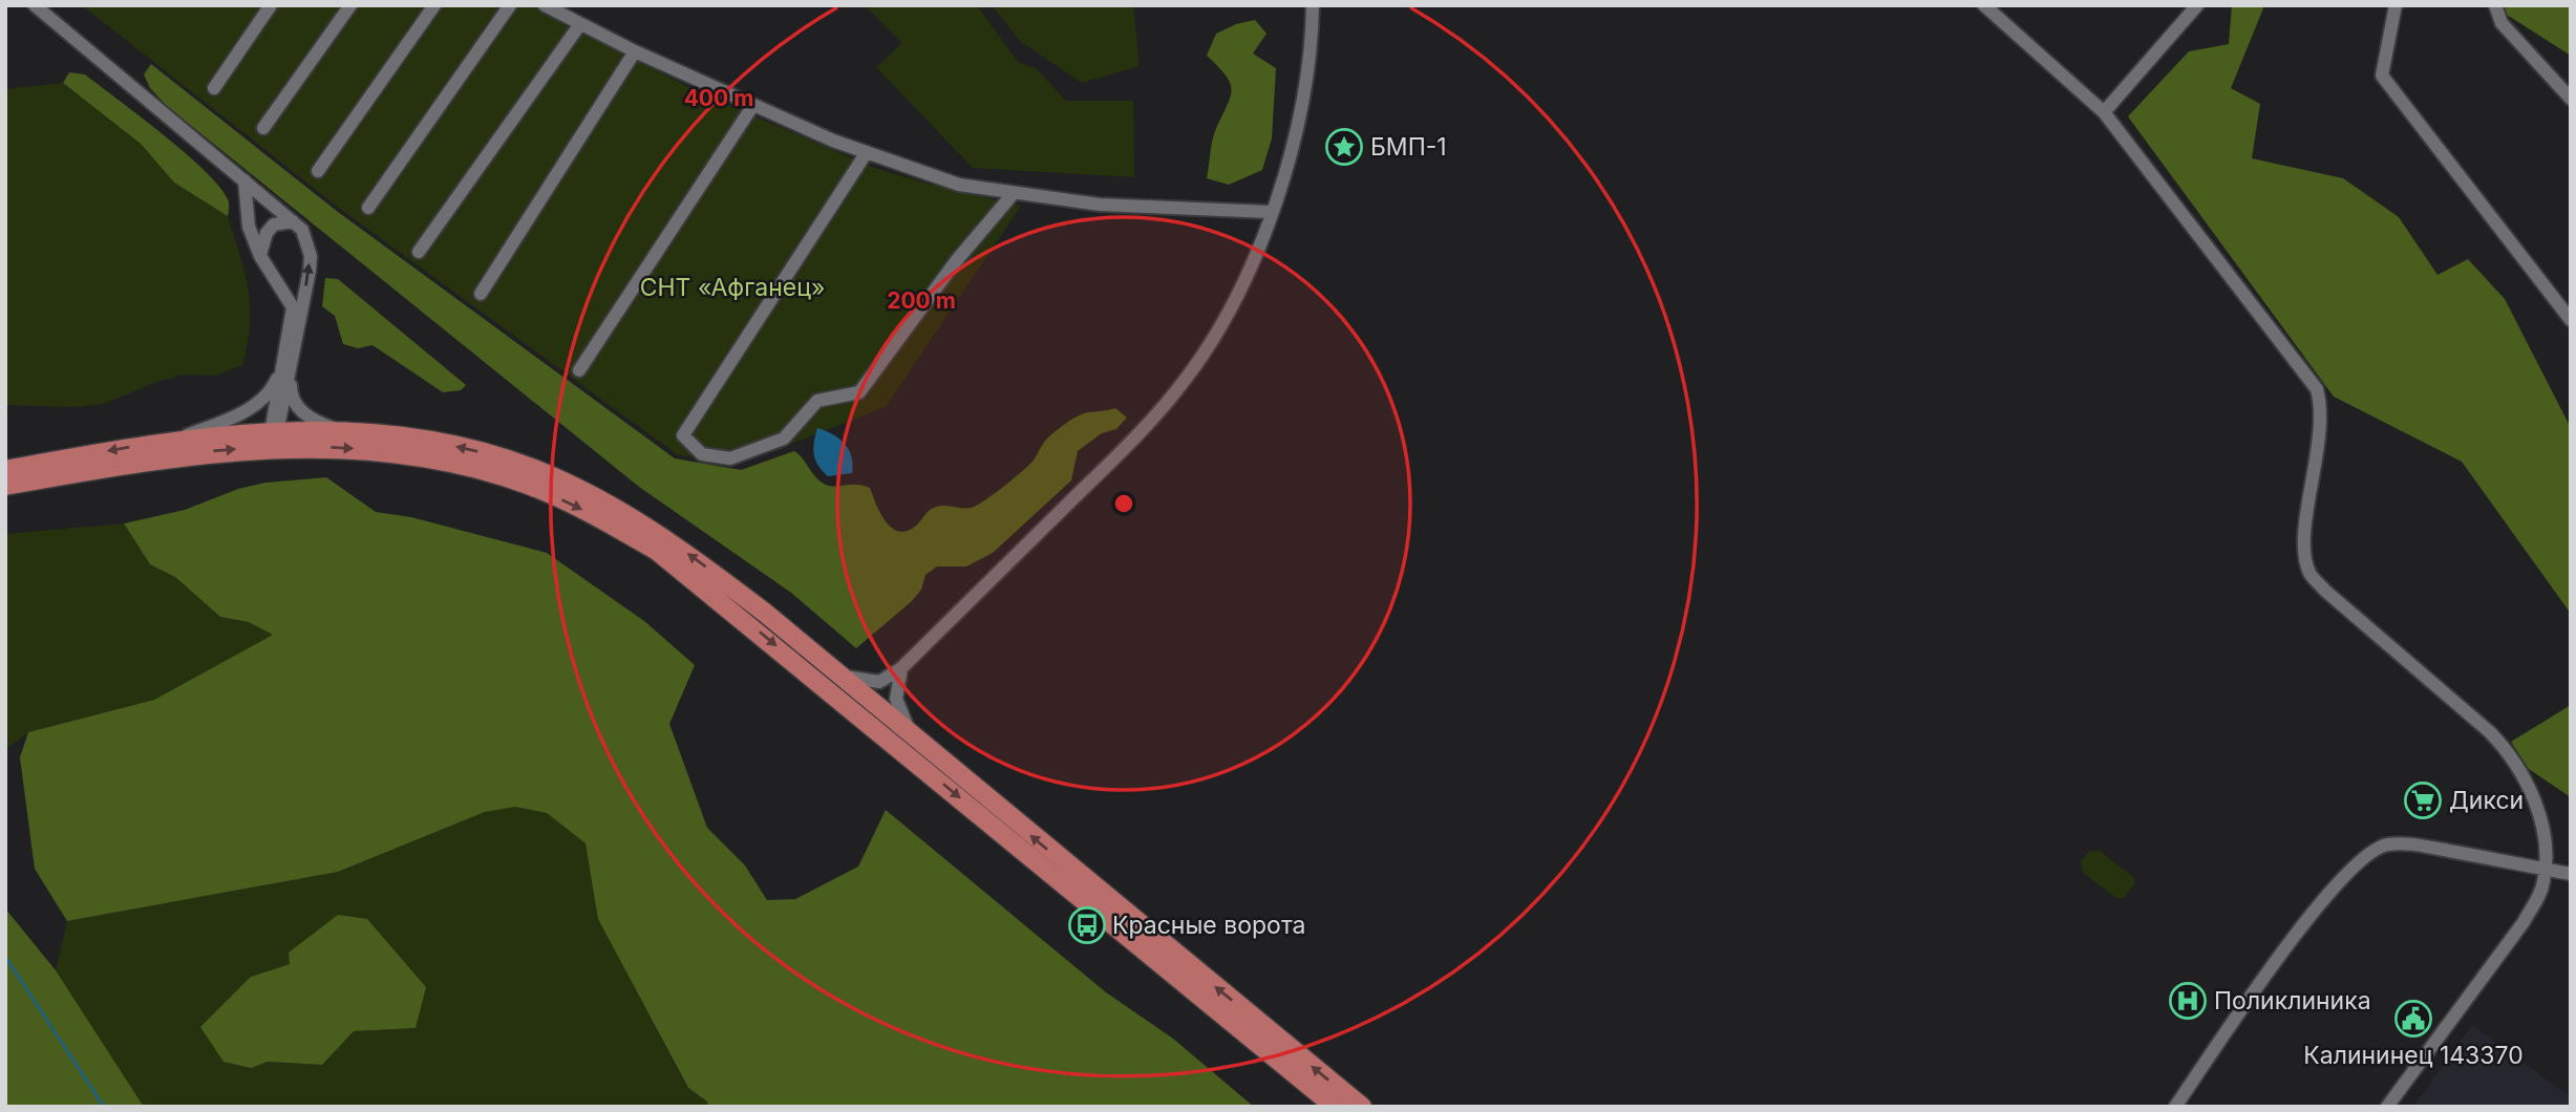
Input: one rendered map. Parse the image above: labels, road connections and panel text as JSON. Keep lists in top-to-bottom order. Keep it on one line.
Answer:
{"parks":["СНТ «Афганец»"],"places":{"place":["БМП-1"],"supermarket":["Дикси"],"bus stop":["Красные ворота"],"hospital":["Поликлиника"],"public building":["Калининец 143370"]},"rings":["400 m","200 m"]}
